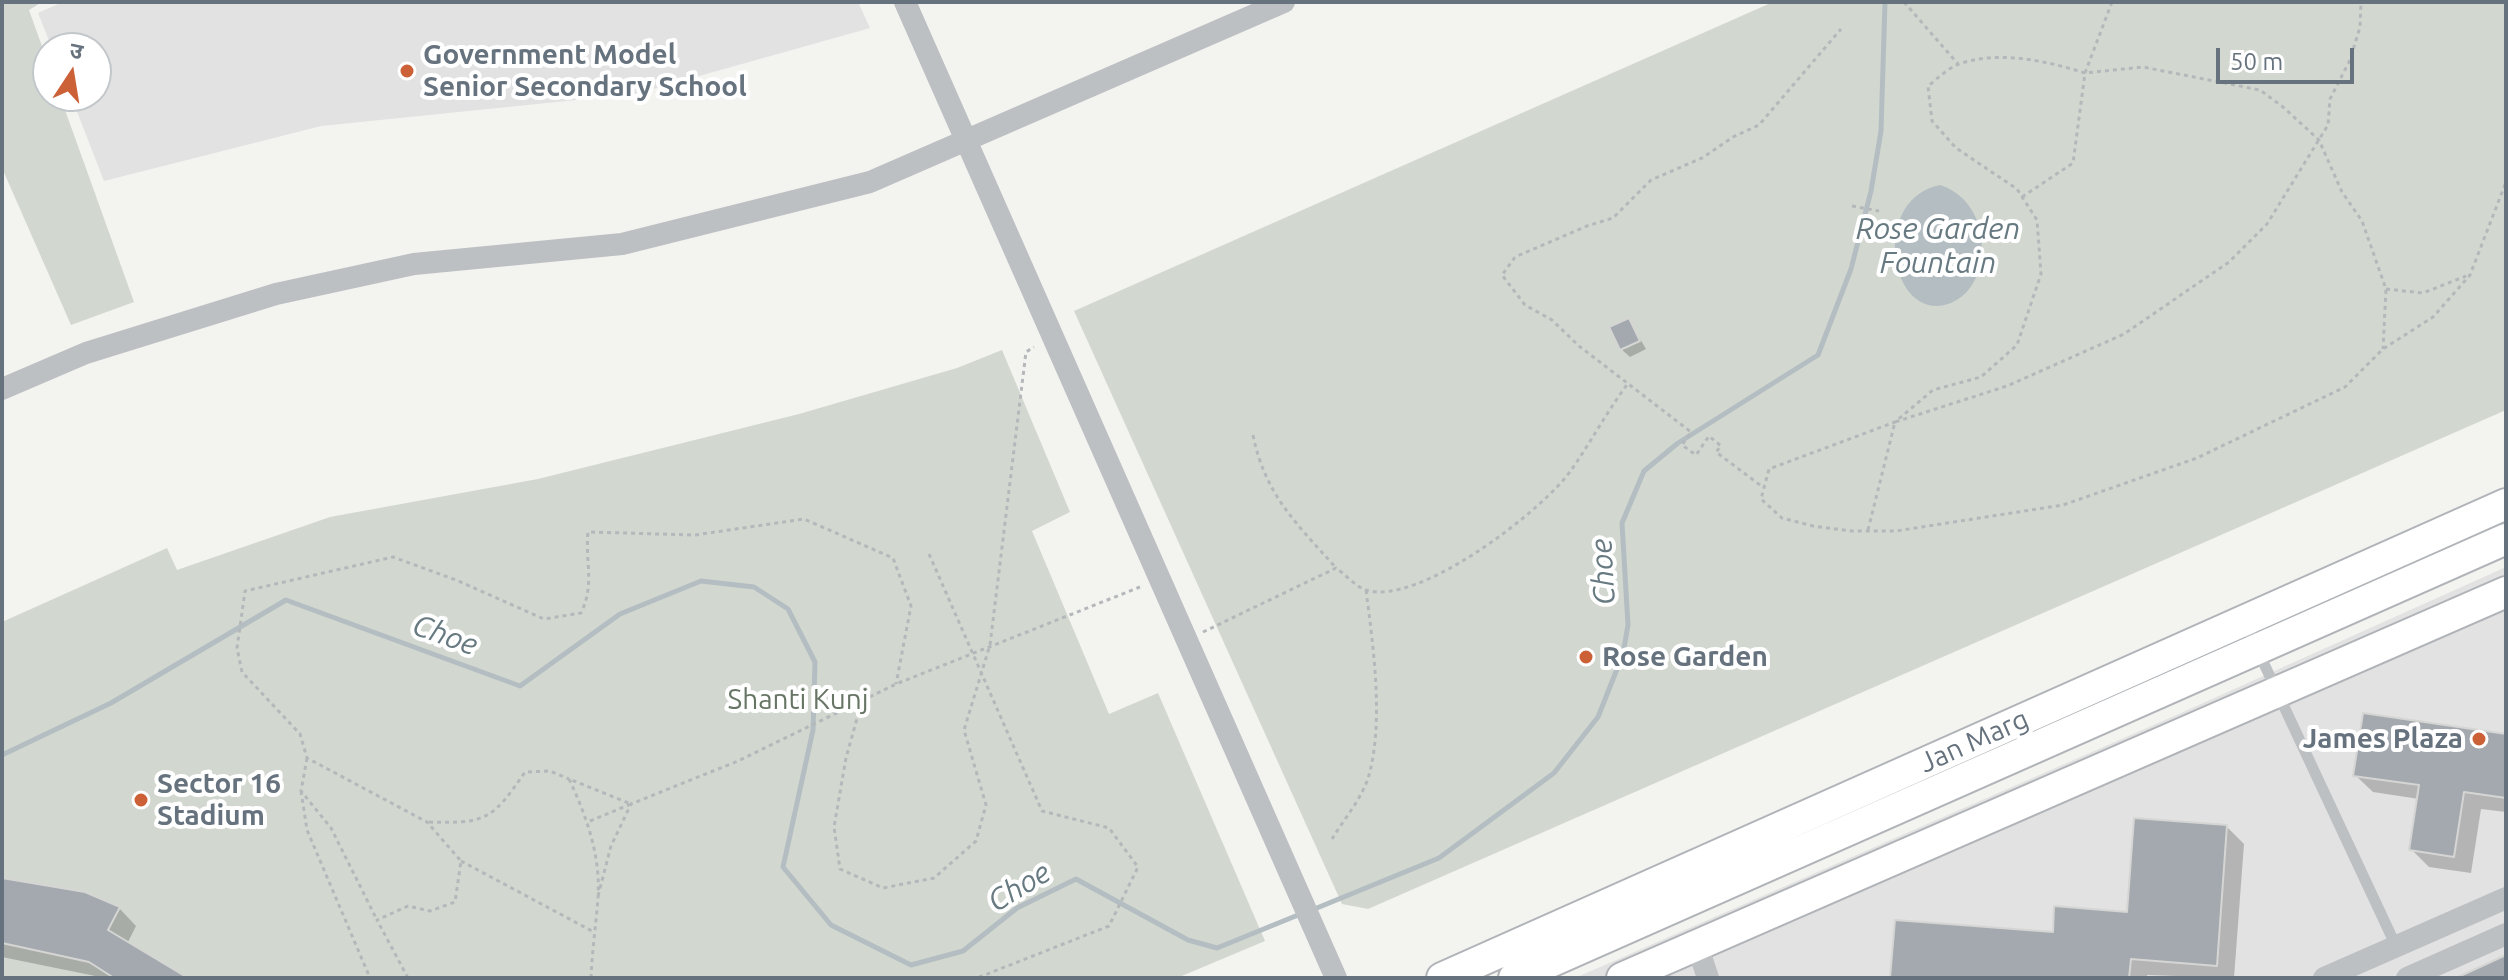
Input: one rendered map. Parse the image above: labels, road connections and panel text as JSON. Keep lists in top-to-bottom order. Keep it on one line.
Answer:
{"streets":{"main road":["Jan Marg"]},"water":["Rose Garden Fountain","Choe"],"parks":["Shanti Kunj"],"places":["Government Model Senior Secondary School","Rose Garden","James Plaza","Sector 16 Stadium"],"scale_bar":"50 m","north":"top"}
